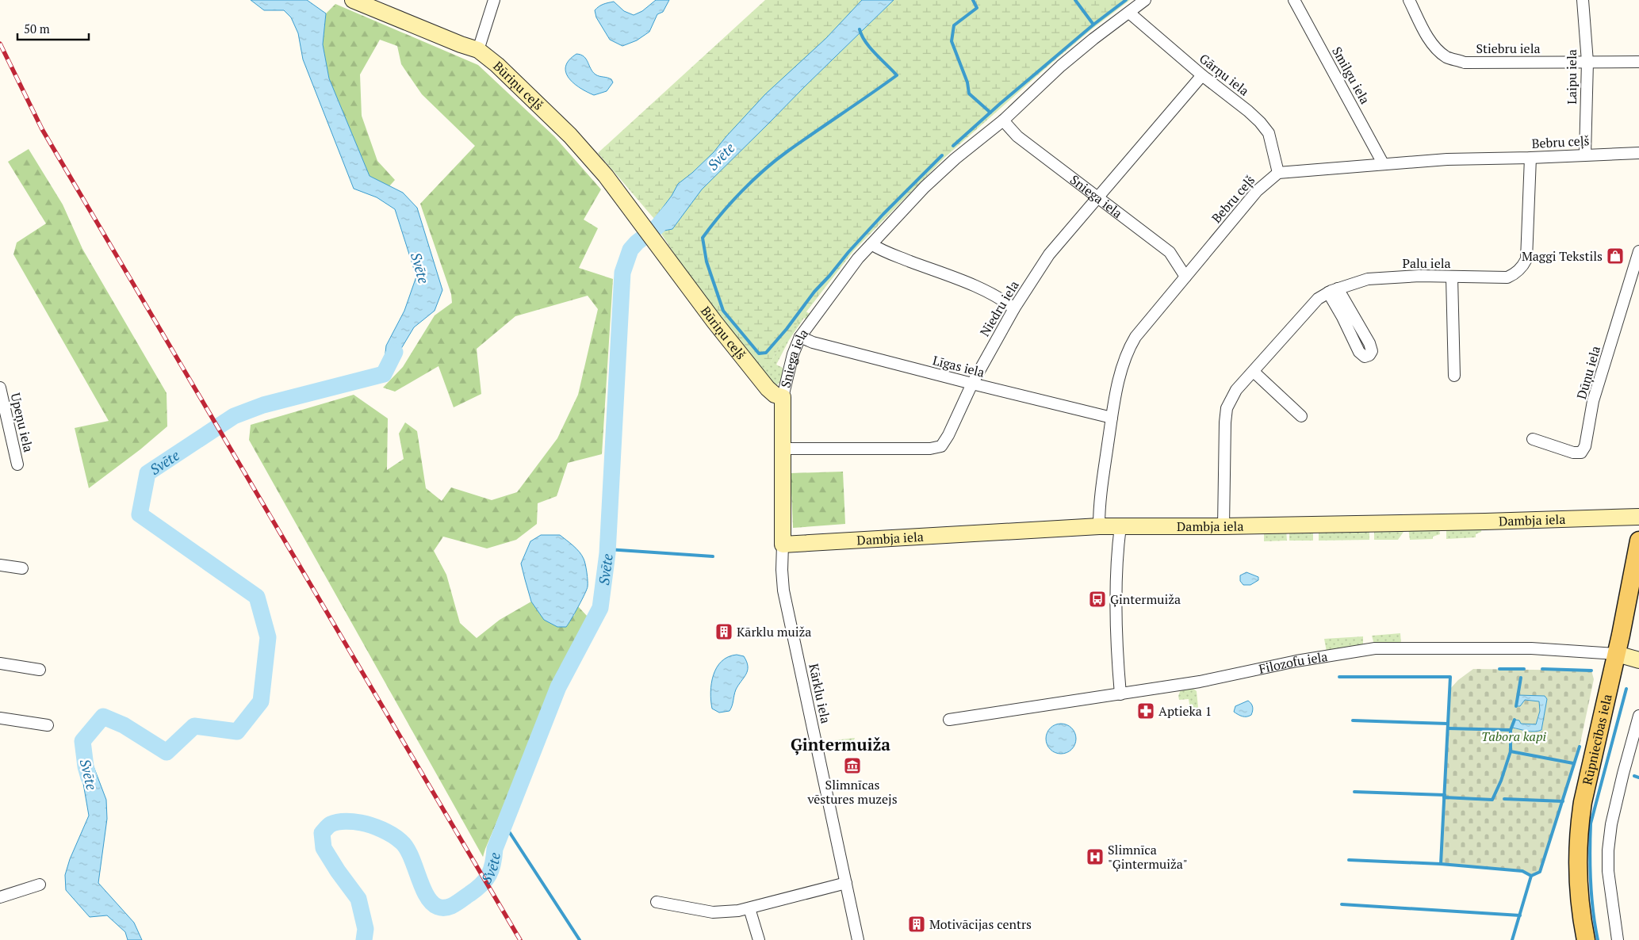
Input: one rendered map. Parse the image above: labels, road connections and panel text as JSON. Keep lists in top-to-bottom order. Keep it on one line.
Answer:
{"streets":{"main road":["Rūpniecības iela"],"street":["Stiebru iela","Gārņu iela","Smilgu iela","Laipu iela","Būriņu ceļš","Bebru ceļš","Sniega iela","Palu iela","Niedru iela","Līgas iela","Dūņu iela","Upeņu iela","Dambja iela","Filozofu iela","Kārklu iela"]},"crossings":[["Stiebru iela","Laipu iela"],["Gārņu iela","Bebru ceļš"],["Gārņu iela","Sniega iela"],["Gārņu iela","Niedru iela"],["Smilgu iela","Bebru ceļš"],["Laipu iela","Bebru ceļš"],["Būriņu ceļš","Sniega iela"],["Bebru ceļš","Sniega iela"],["Bebru ceļš","Palu iela"],["Bebru ceļš","Līgas iela"],["Bebru ceļš","Dambja iela"],["Sniega iela","Niedru iela"],["Sniega iela","Līgas iela"],["Sniega iela","Dambja iela"],["Sniega iela","Kārklu iela"],["Palu iela","Dambja iela"],["Niedru iela","Līgas iela"],["Dambja iela","Kārklu iela"],["Filozofu iela","Rūpniecības iela"]],"districts":["Ģintermuiža"],"water":["Svēte"],"parks":["Tabora kapi"],"places":{"shop":["Maggi Tekstils"],"bus stop":["Ģintermuiža"],"building":["Kārklu muiža","Motivācijas centrs"],"pharmacy":["Aptieka 1"],"museum":["Slimnīcas vēstures muzejs"],"hospital":["Slimnīca \"Ģintermuiža\""]},"scale_bar":"50 m"}
